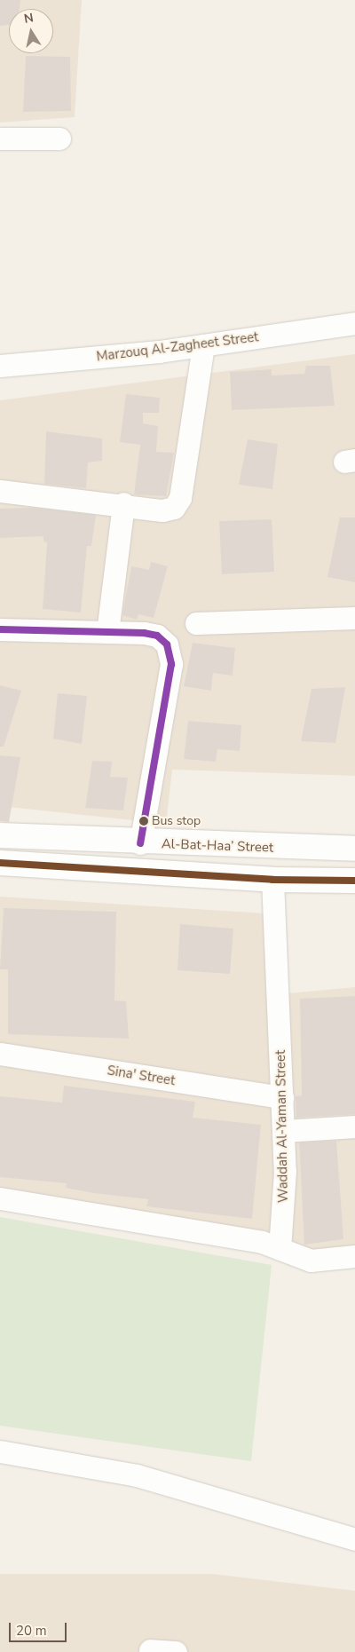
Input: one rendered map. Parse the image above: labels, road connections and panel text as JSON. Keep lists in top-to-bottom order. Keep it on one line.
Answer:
{"streets":{"street":["Marzouq Al-Zagheet Street","Al-Bat-Haa’ Street","Sina' Street","Waddah Al-Yaman Street"]},"crossings":[["Sina' Street","Waddah Al-Yaman Street"]],"places":["Bus stop"],"scale_bar":"20 m","north":"top"}
